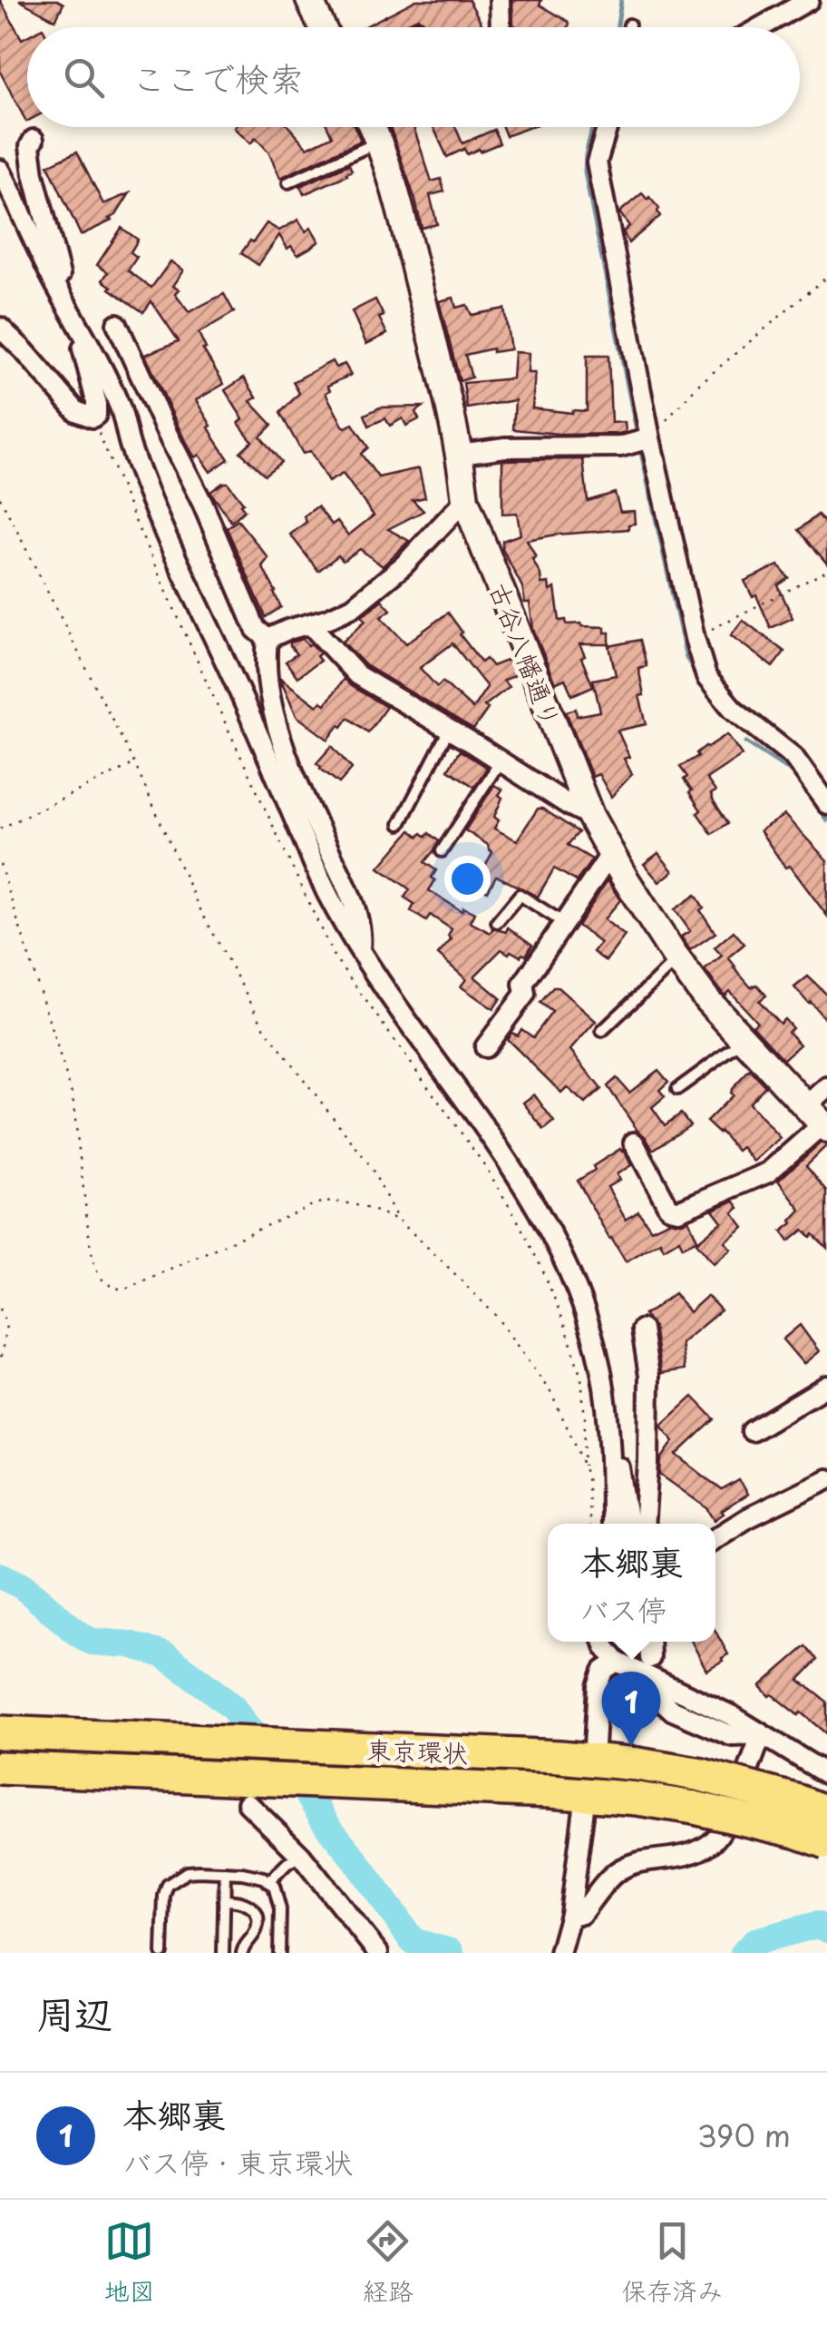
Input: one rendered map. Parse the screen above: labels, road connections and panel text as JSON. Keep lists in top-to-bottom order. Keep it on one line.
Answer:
{"streets":{"highway":["東京環状"],"street":["古谷八幡通り"]},"page":{"search":"ここで検索","popup":["本郷裏","バス停"],"pins":"1","heading":"周辺","list":[{"mark":"1","name":"本郷裏","note":"バス停 · 東京環状","value":"390 m"}],"nav":["地図","経路","保存済み"]}}
